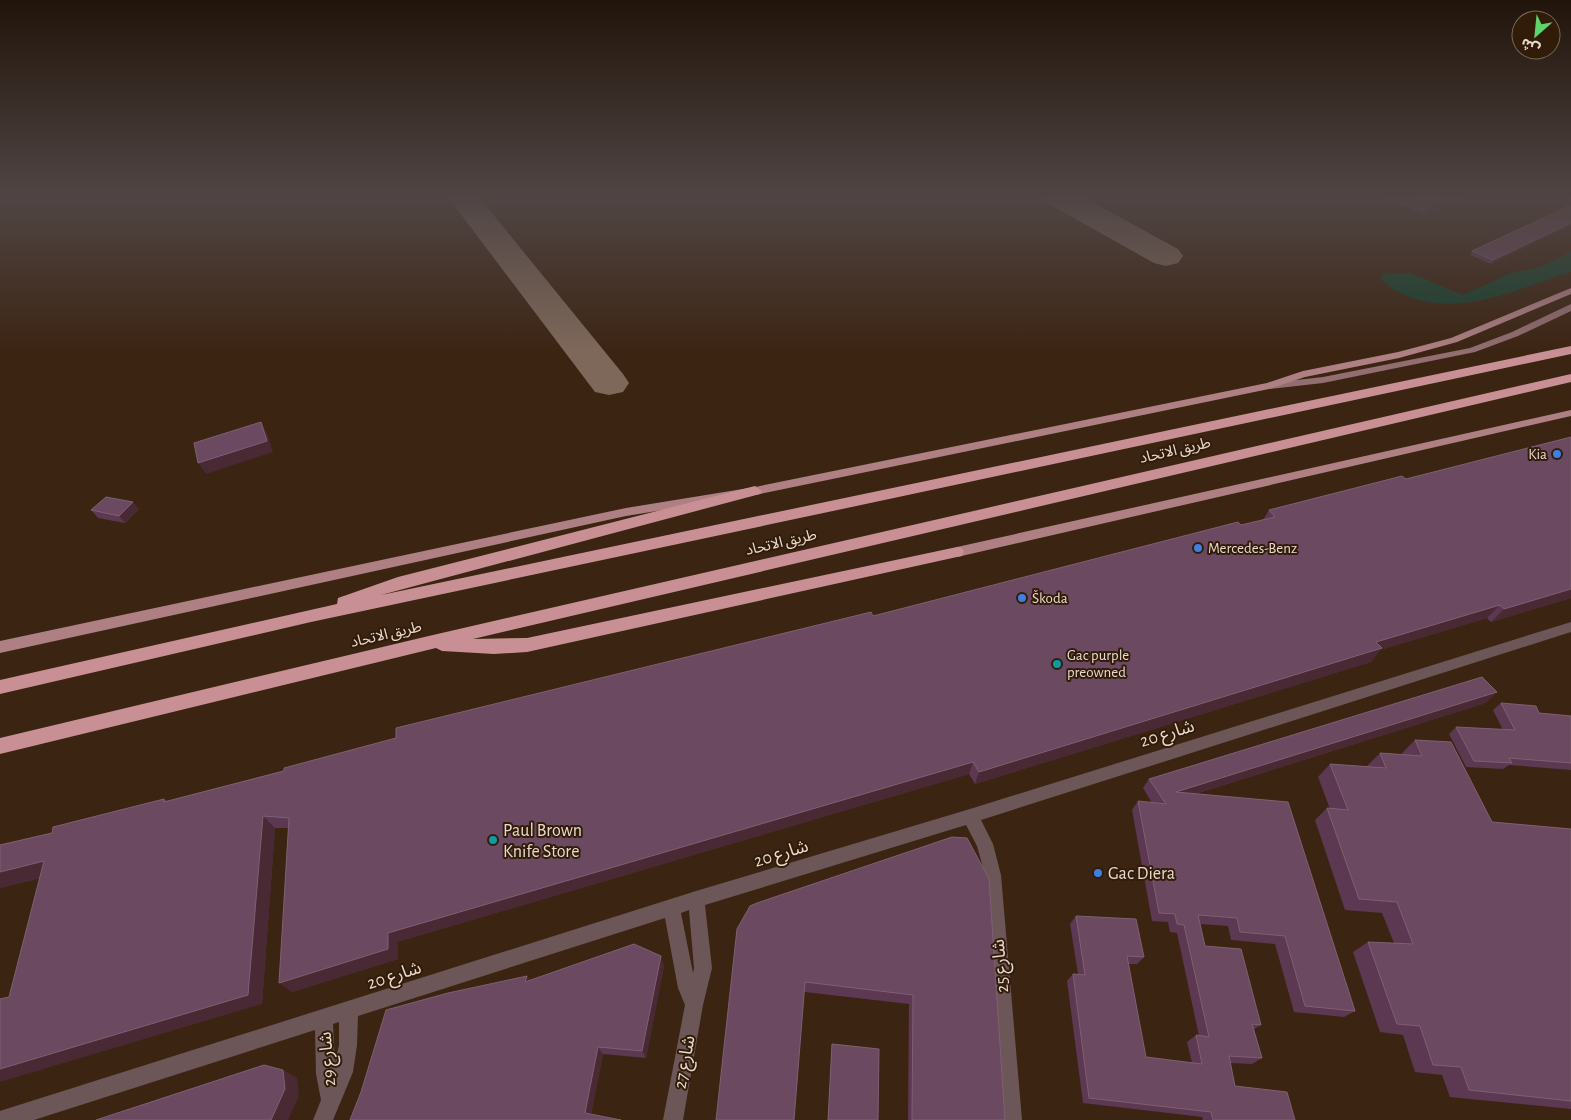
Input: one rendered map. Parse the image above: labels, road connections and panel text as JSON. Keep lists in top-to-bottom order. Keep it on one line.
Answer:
{"streets":{"highway":["طريق الاتحاد"],"street":["شارع 20","شارع 25","شارع 29","شارع 27"]},"crossings":[["شارع 20","شارع 25"],["شارع 20","شارع 29"],["شارع 20","شارع 27"]],"places":["Kia","Mercedes-Benz","Škoda","Gac purple preowned","Paul Brown Knife Store","Gac Diera"],"north":"bottom left"}
